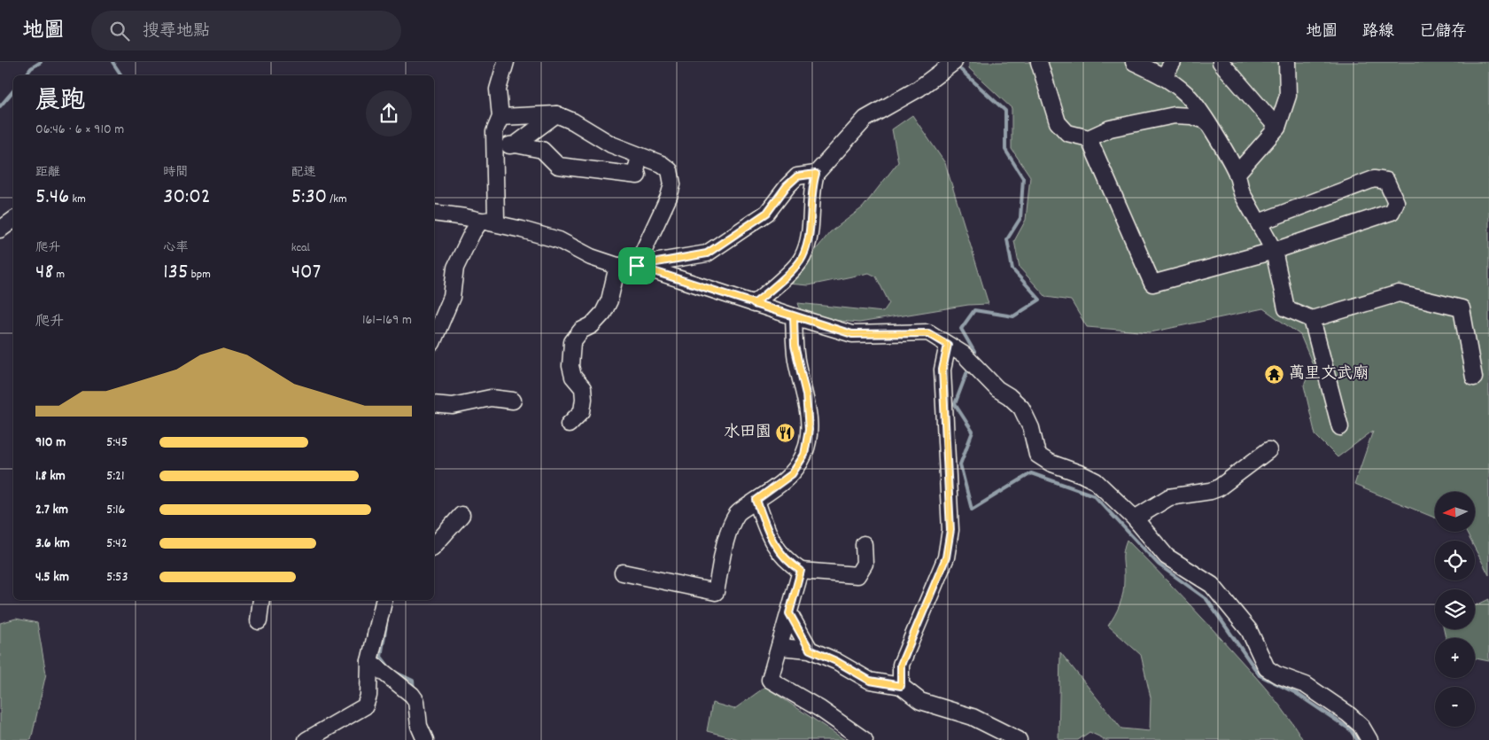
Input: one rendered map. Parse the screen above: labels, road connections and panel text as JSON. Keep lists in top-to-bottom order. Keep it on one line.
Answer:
{"places":{"temple":["萬里文武廟"],"restaurant":["水田園"]},"north":"left","page":{"header":"地圖","search":"搜尋地點","nav":["地圖","路線","已儲存"],"heading":["晨跑","06:46 · 6 × 910 m"],"stats":[["距離","5.46 km"],["時間","30:02"],["配速","5:30 /km"],["爬升","48 m"],["心率","135 bpm"],["kcal","407"]],"chart":["爬升","161–169 m"],"list":[{"name":"910 m","note":"5:45"},{"name":"1.8 km","note":"5:21"},{"name":"2.7 km","note":"5:16"},{"name":"3.6 km","note":"5:42"},{"name":"4.5 km","note":"5:53"}],"map_buttons":["+","−"]}}
